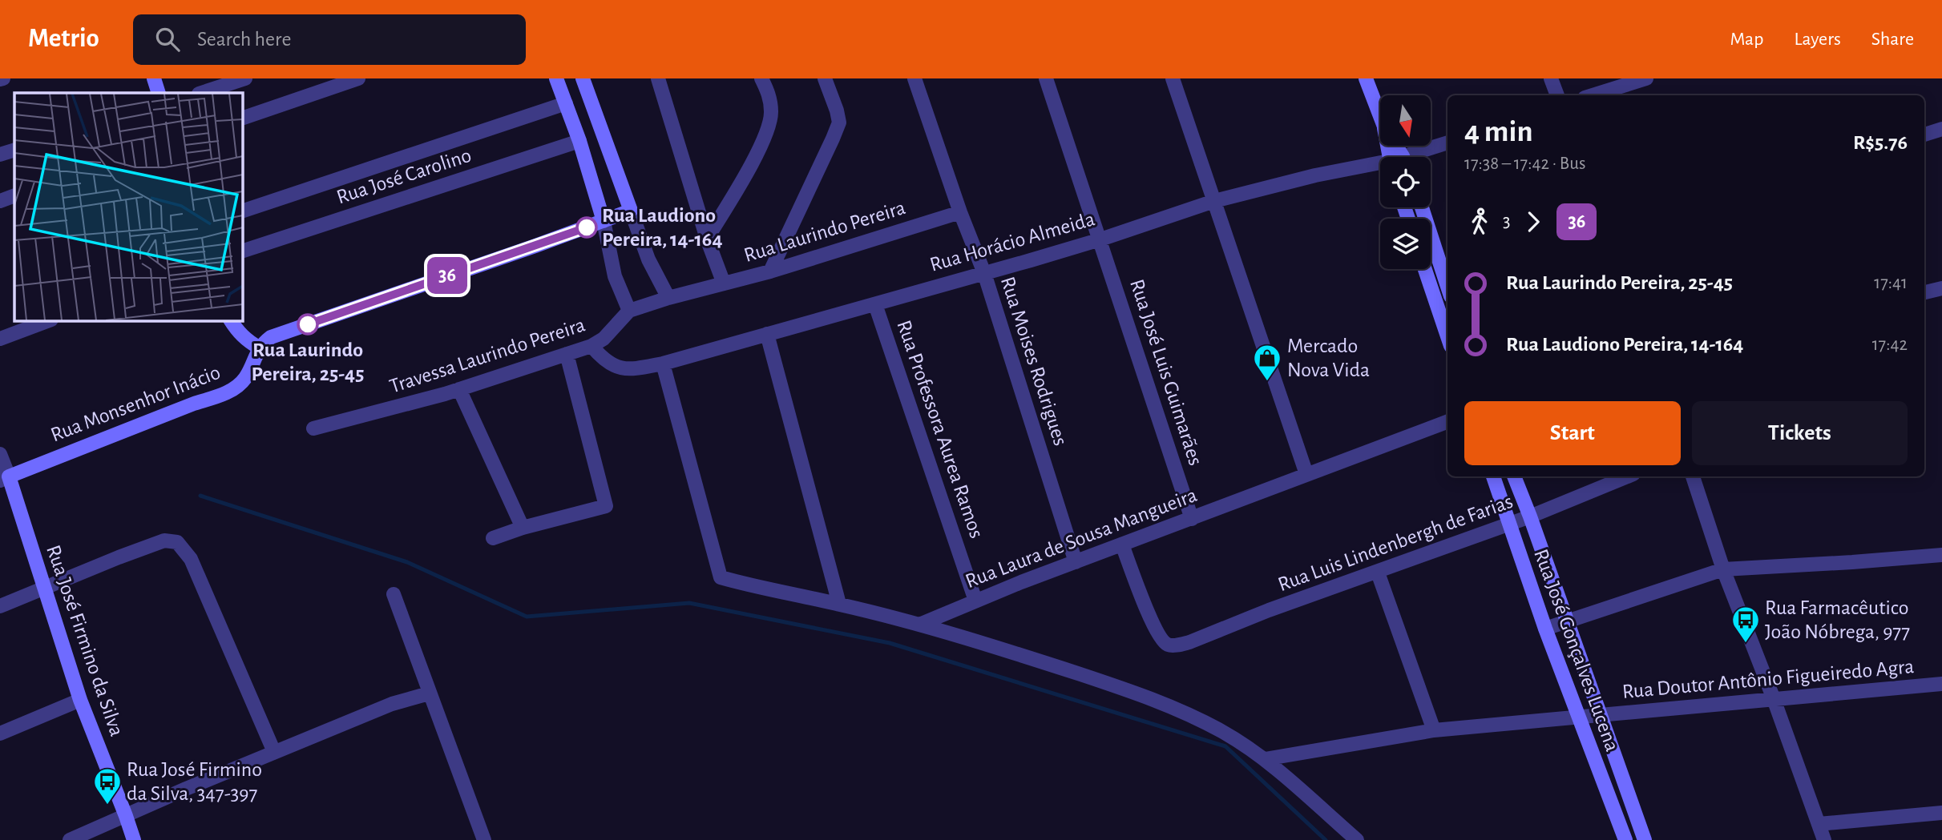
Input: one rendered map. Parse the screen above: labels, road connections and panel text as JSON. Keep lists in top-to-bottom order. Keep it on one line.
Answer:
{"streets":{"street":["Rua José Carolino","Rua Laurindo Pereira","Rua Horácio Almeida","Travessa Laurindo Pereira","Rua Moises Rodrigues","Rua José Luis Guimarães","Rua Monsenhor Inácio","Rua Professora Aurea Ramos","Rua Laura de Sousa Mangueira","Rua Luis Lindenbergh de Farias","Rua José Firmino da Silva","Rua José Gonçalves Lucena","Rua Doutor Antônio Figueiredo Agra"]},"crossings":[["Rua Laurindo Pereira","Travessa Laurindo Pereira"],["Rua Laurindo Pereira","Rua Moises Rodrigues"],["Rua Horácio Almeida","Travessa Laurindo Pereira"],["Rua Horácio Almeida","Rua Moises Rodrigues"],["Rua Horácio Almeida","Rua José Luis Guimarães"],["Rua Horácio Almeida","Rua Professora Aurea Ramos"],["Rua Moises Rodrigues","Rua Laura de Sousa Mangueira"],["Rua José Luis Guimarães","Rua Laura de Sousa Mangueira"],["Rua Monsenhor Inácio","Rua José Firmino da Silva"],["Rua Professora Aurea Ramos","Rua Laura de Sousa Mangueira"],["Rua Laura de Sousa Mangueira","Rua Luis Lindenbergh de Farias"],["Rua Luis Lindenbergh de Farias","Rua José Gonçalves Lucena"],["Rua José Gonçalves Lucena","Rua Doutor Antônio Figueiredo Agra"]],"places":{"other":["Rua Laudiono Pereira, 14-164","Rua Laurindo Pereira, 25-45"],"shop":["Mercado Nova Vida"],"bus stop":["Rua Farmacêutico João Nóbrega, 977","Rua José Firmino da Silva, 347-397"]},"lines":["bus line 36"],"north":"bottom","page":{"header":"Metrio","search":"Search here","nav":["Map","Layers","Share"],"on_map":"36","heading":["4 min","17:38 – 17:42 · Bus","R$5.76"],"legs":["3","36"],"list":[{"name":"Rua Laurindo Pereira, 25-45","value":"17:41"},{"name":"Rua Laudiono Pereira, 14-164","value":"17:42"}],"buttons":["Start","Tickets"]}}
